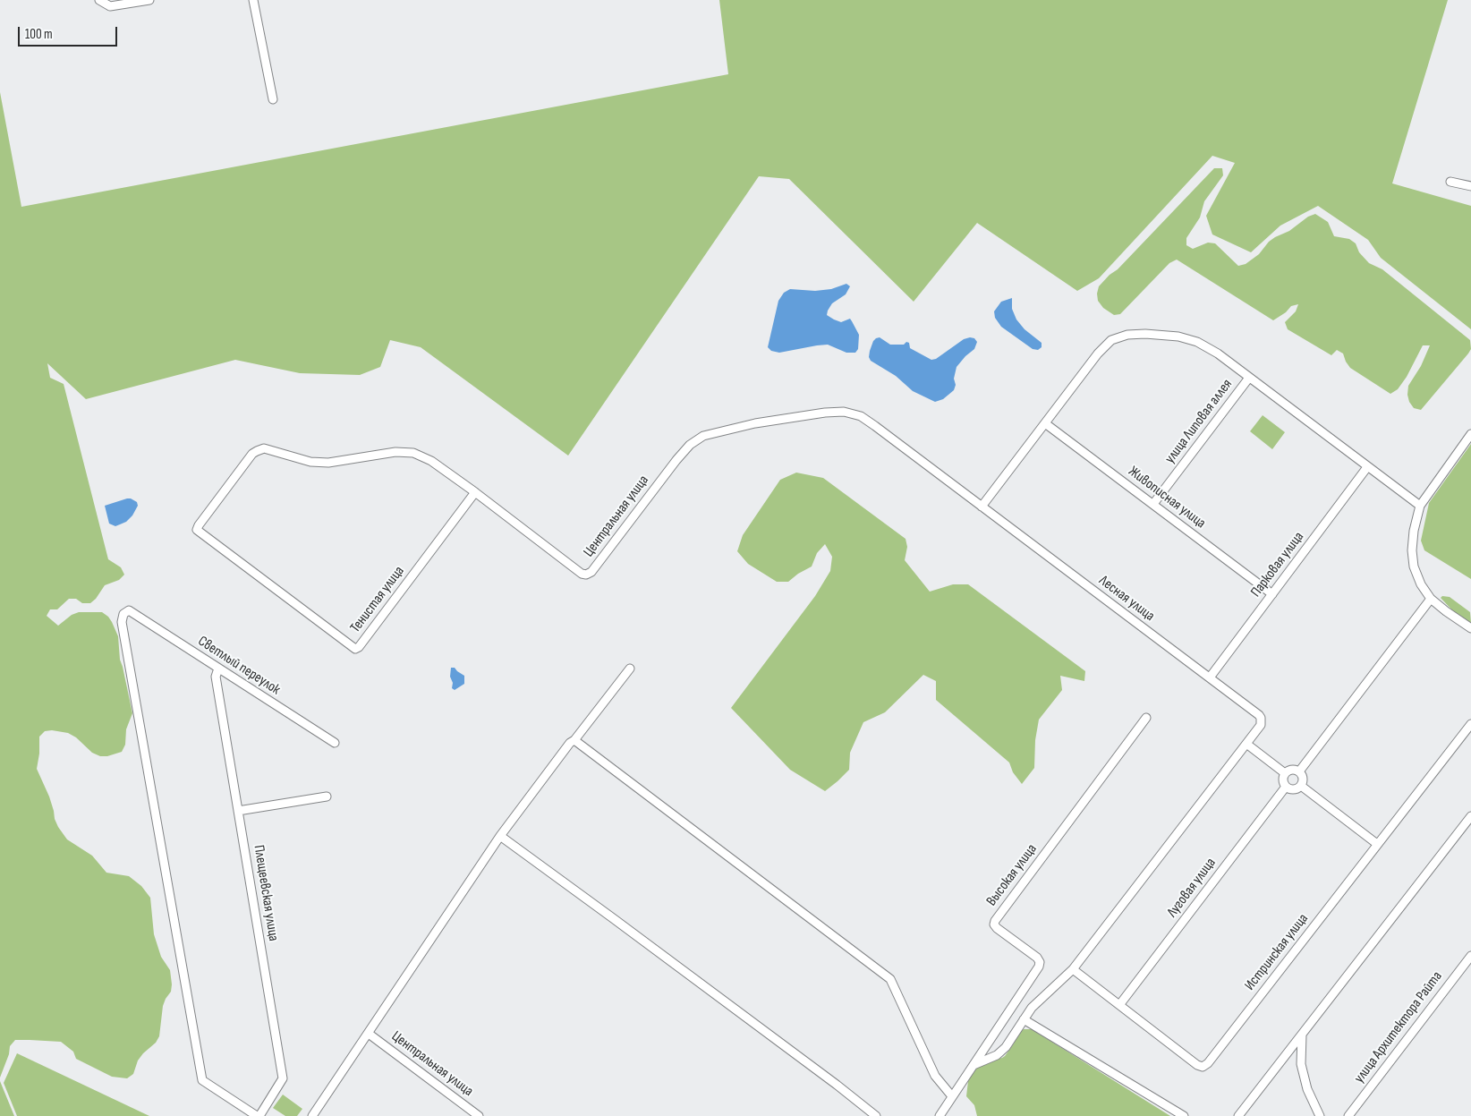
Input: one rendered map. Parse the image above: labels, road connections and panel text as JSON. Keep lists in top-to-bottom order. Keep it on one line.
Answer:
{"streets":{"street":["улица Липовая аллея","Живописная улица","Центральная улица","Парковая улица","Лесная улица","Тенистая улица","Светлый переулок","Высокая улица","Луговая улица","Плещеевская улица","Истринская улица","улица Архитектора Райта"]},"crossings":[["улица Липовая аллея","Живописная улица"],["Живописная улица","Парковая улица"],["Центральная улица","Лесная улица"],["Центральная улица","Тенистая улица"],["Парковая улица","Лесная улица"],["Светлый переулок","Плещеевская улица"],["Луговая улица","Истринская улица"]],"scale_bar":"100 m"}
